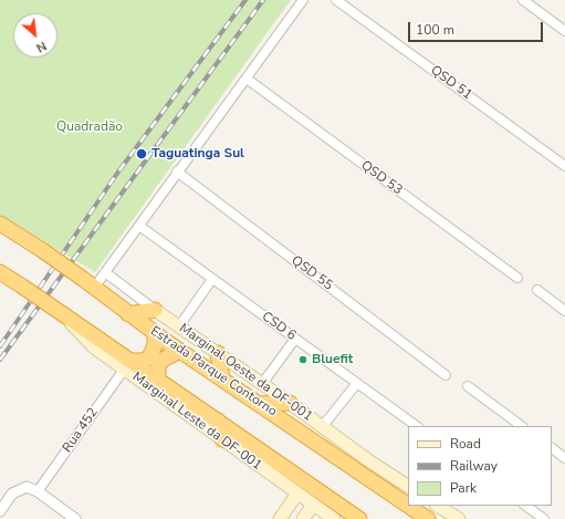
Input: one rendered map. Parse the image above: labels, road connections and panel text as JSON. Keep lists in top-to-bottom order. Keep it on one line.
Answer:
{"streets":{"highway":["Estrada Parque Contorno"],"main road":["Marginal Oeste da DF-001","Marginal Leste da DF-001"],"street":["QSD 51","QSD 53","QSD 55","CSD 6","Rua 452"]},"crossings":[["Marginal Leste da DF-001","Rua 452"]],"parks":["Quadradão"],"places":["Taguatinga Sul","Bluefit"],"legend":["Road","Railway","Park"],"scale_bar":"100 m","north":"bottom right"}
